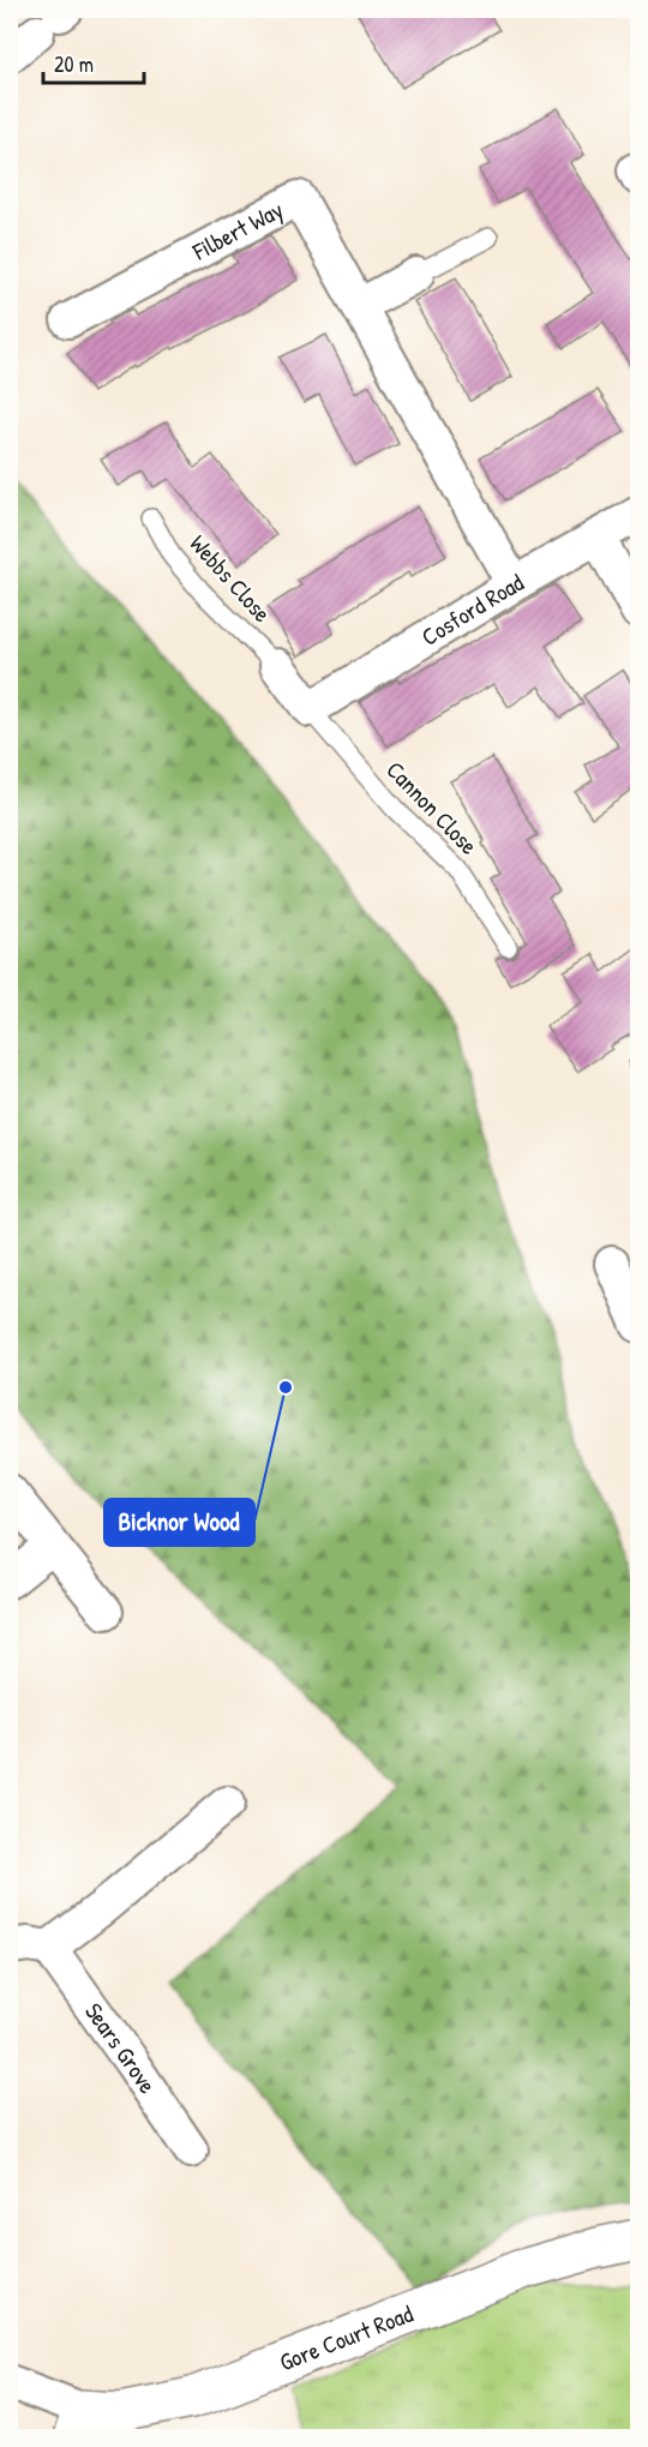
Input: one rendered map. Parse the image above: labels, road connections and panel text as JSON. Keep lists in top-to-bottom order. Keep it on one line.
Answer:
{"streets":{"street":["Filbert Way","Cosford Road","Sears Grove","Gore Court Road"],"lane":["Webbs Close","Cannon Close"]},"crossings":[["Filbert Way","Cosford Road"],["Cosford Road","Cannon Close"]],"places":["Bicknor Wood"],"scale_bar":"20 m"}
